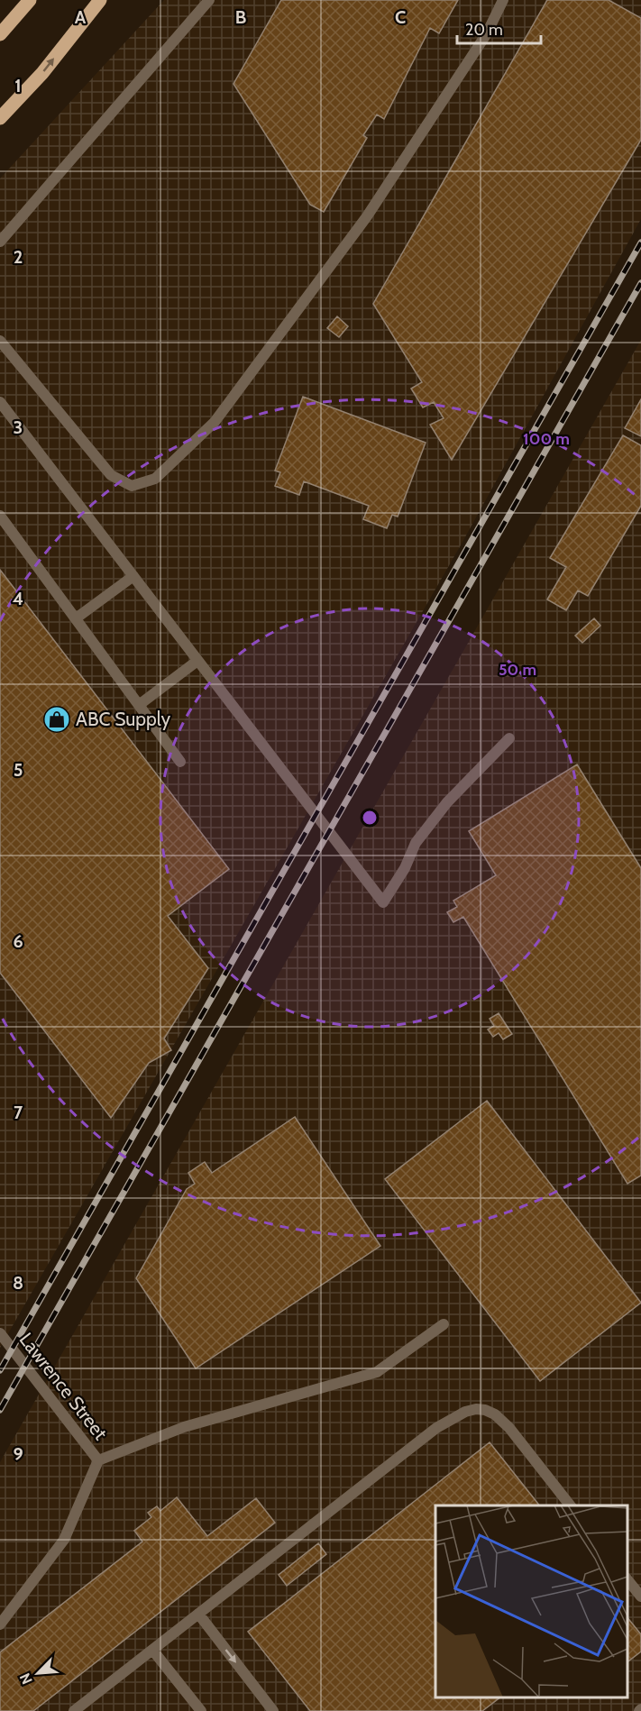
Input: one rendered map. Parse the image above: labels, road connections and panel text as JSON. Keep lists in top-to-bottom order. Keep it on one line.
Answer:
{"streets":{"street":["Lawrence Street"]},"places":{"shop":["ABC Supply"]},"scale_bar":"20 m","north":"bottom left","grid":{"columns":["A","B","C"],"rows":["1","2","3","4","5","6","7","8","9"]},"rings":["100 m","50 m"]}
